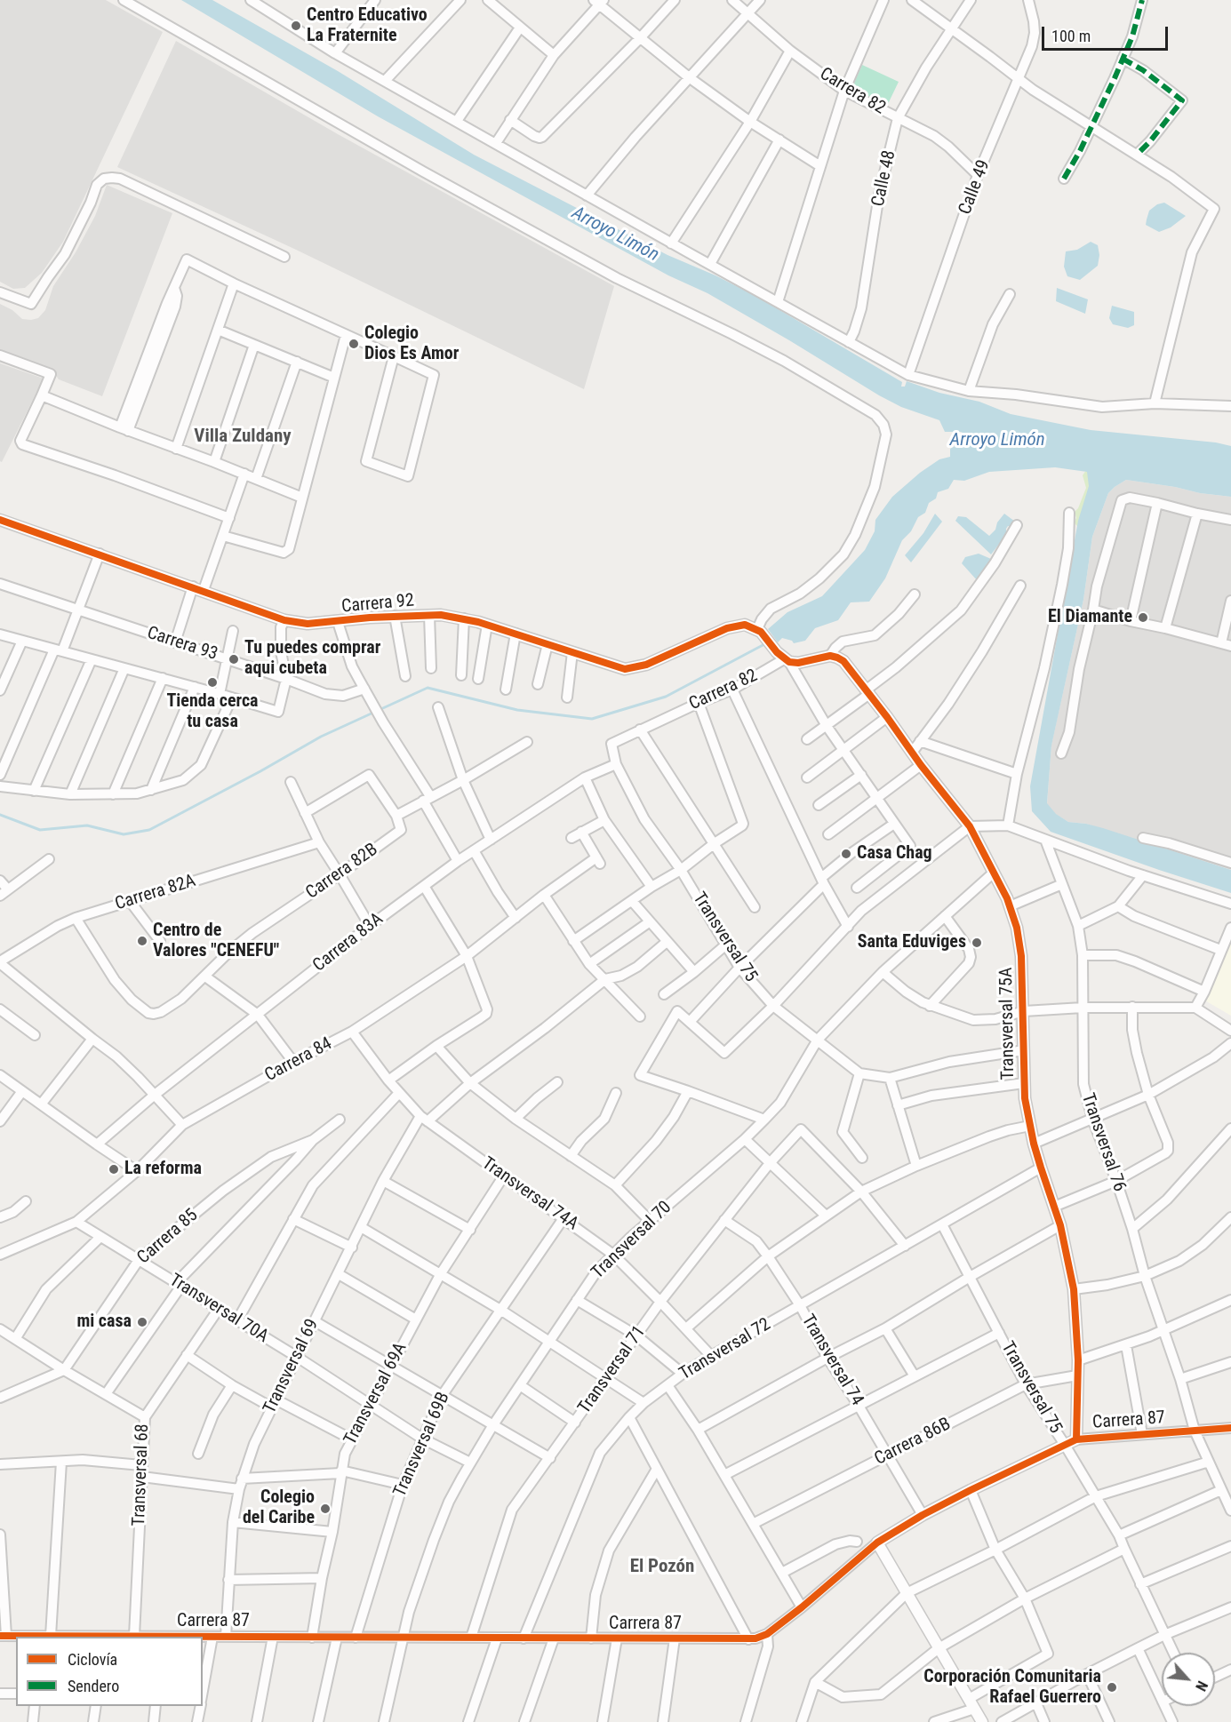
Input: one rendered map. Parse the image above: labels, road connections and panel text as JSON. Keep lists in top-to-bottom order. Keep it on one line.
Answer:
{"streets":{"street":["Carrera 82","Calle 48","Calle 49","Carrera 92","Carrera 93","Carrera 82B","Carrera 82A","Transversal 75","Carrera 83A","Transversal 75A","Carrera 84","Transversal 76","Transversal 74A","Carrera 85","Transversal 70","Transversal 70A","Transversal 72","Transversal 74","Transversal 69","Transversal 71","Transversal 69A","Carrera 87","Carrera 86B","Transversal 69B","Transversal 68"]},"crossings":[["Carrera 82","Calle 48"],["Carrera 82","Calle 49"],["Carrera 82","Transversal 75"],["Carrera 82","Transversal 75A"],["Carrera 82B","Carrera 82A"],["Transversal 75","Carrera 83A"],["Transversal 75","Transversal 70"],["Transversal 75","Transversal 72"],["Transversal 75","Carrera 87"],["Transversal 75","Carrera 86B"],["Transversal 75A","Transversal 70"],["Transversal 75A","Transversal 72"],["Transversal 75A","Carrera 87"],["Transversal 75A","Carrera 86B"],["Carrera 84","Transversal 74A"],["Carrera 84","Transversal 70A"],["Transversal 76","Carrera 87"],["Transversal 74A","Transversal 70"],["Transversal 74A","Transversal 72"],["Transversal 74A","Transversal 69"],["Transversal 74A","Transversal 71"],["Transversal 74A","Transversal 69A"],["Transversal 74A","Transversal 69B"],["Carrera 85","Transversal 70A"],["Carrera 85","Transversal 68"],["Transversal 70","Transversal 70A"],["Transversal 70","Carrera 87"],["Transversal 70A","Transversal 69"],["Transversal 70A","Transversal 69A"],["Transversal 70A","Transversal 69B"],["Transversal 72","Transversal 74"],["Transversal 72","Carrera 87"],["Transversal 74","Transversal 71"],["Transversal 74","Carrera 87"],["Transversal 74","Carrera 86B"],["Transversal 69","Carrera 87"],["Transversal 71","Carrera 87"],["Transversal 69A","Carrera 87"],["Carrera 87","Transversal 69B"],["Carrera 87","Transversal 68"]],"districts":["Villa Zuldany","El Pozón"],"water":["Arroyo Limón"],"places":["Centro Educativo La Fraternite","Colegio Dios Es Amor","El Diamante","Tu puedes comprar aqui cubeta","Tienda cerca tu casa","Casa Chag","Centro de Valores \"CENEFU\"","Santa Eduviges","La reforma","mi casa","Colegio del Caribe","Corporación Comunitaria Rafael Guerrero"],"legend":["Ciclovía","Sendero"],"scale_bar":"100 m","north":"bottom right"}
